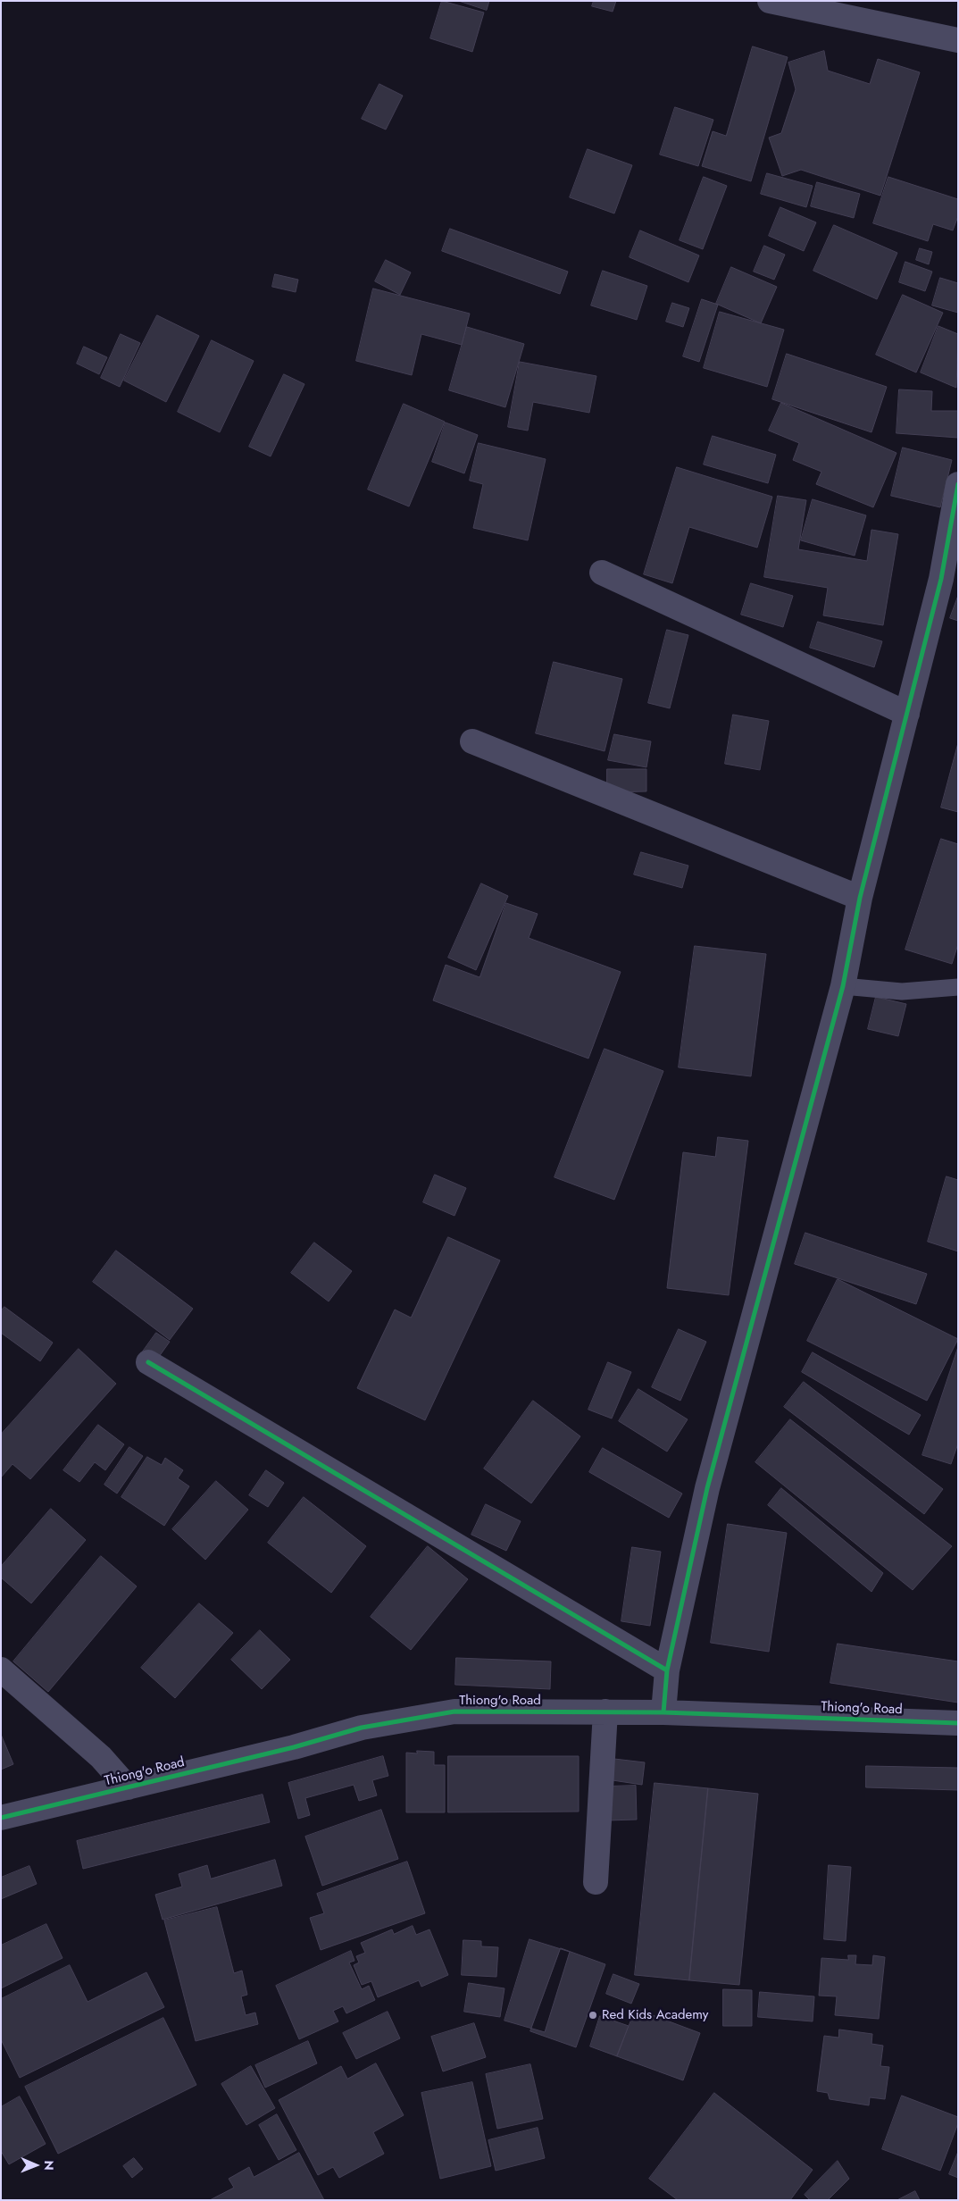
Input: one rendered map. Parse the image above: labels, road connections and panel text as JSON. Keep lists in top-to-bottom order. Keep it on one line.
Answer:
{"streets":{"street":["Thiong'o Road"]},"places":["Red Kids Academy"],"north":"right"}
